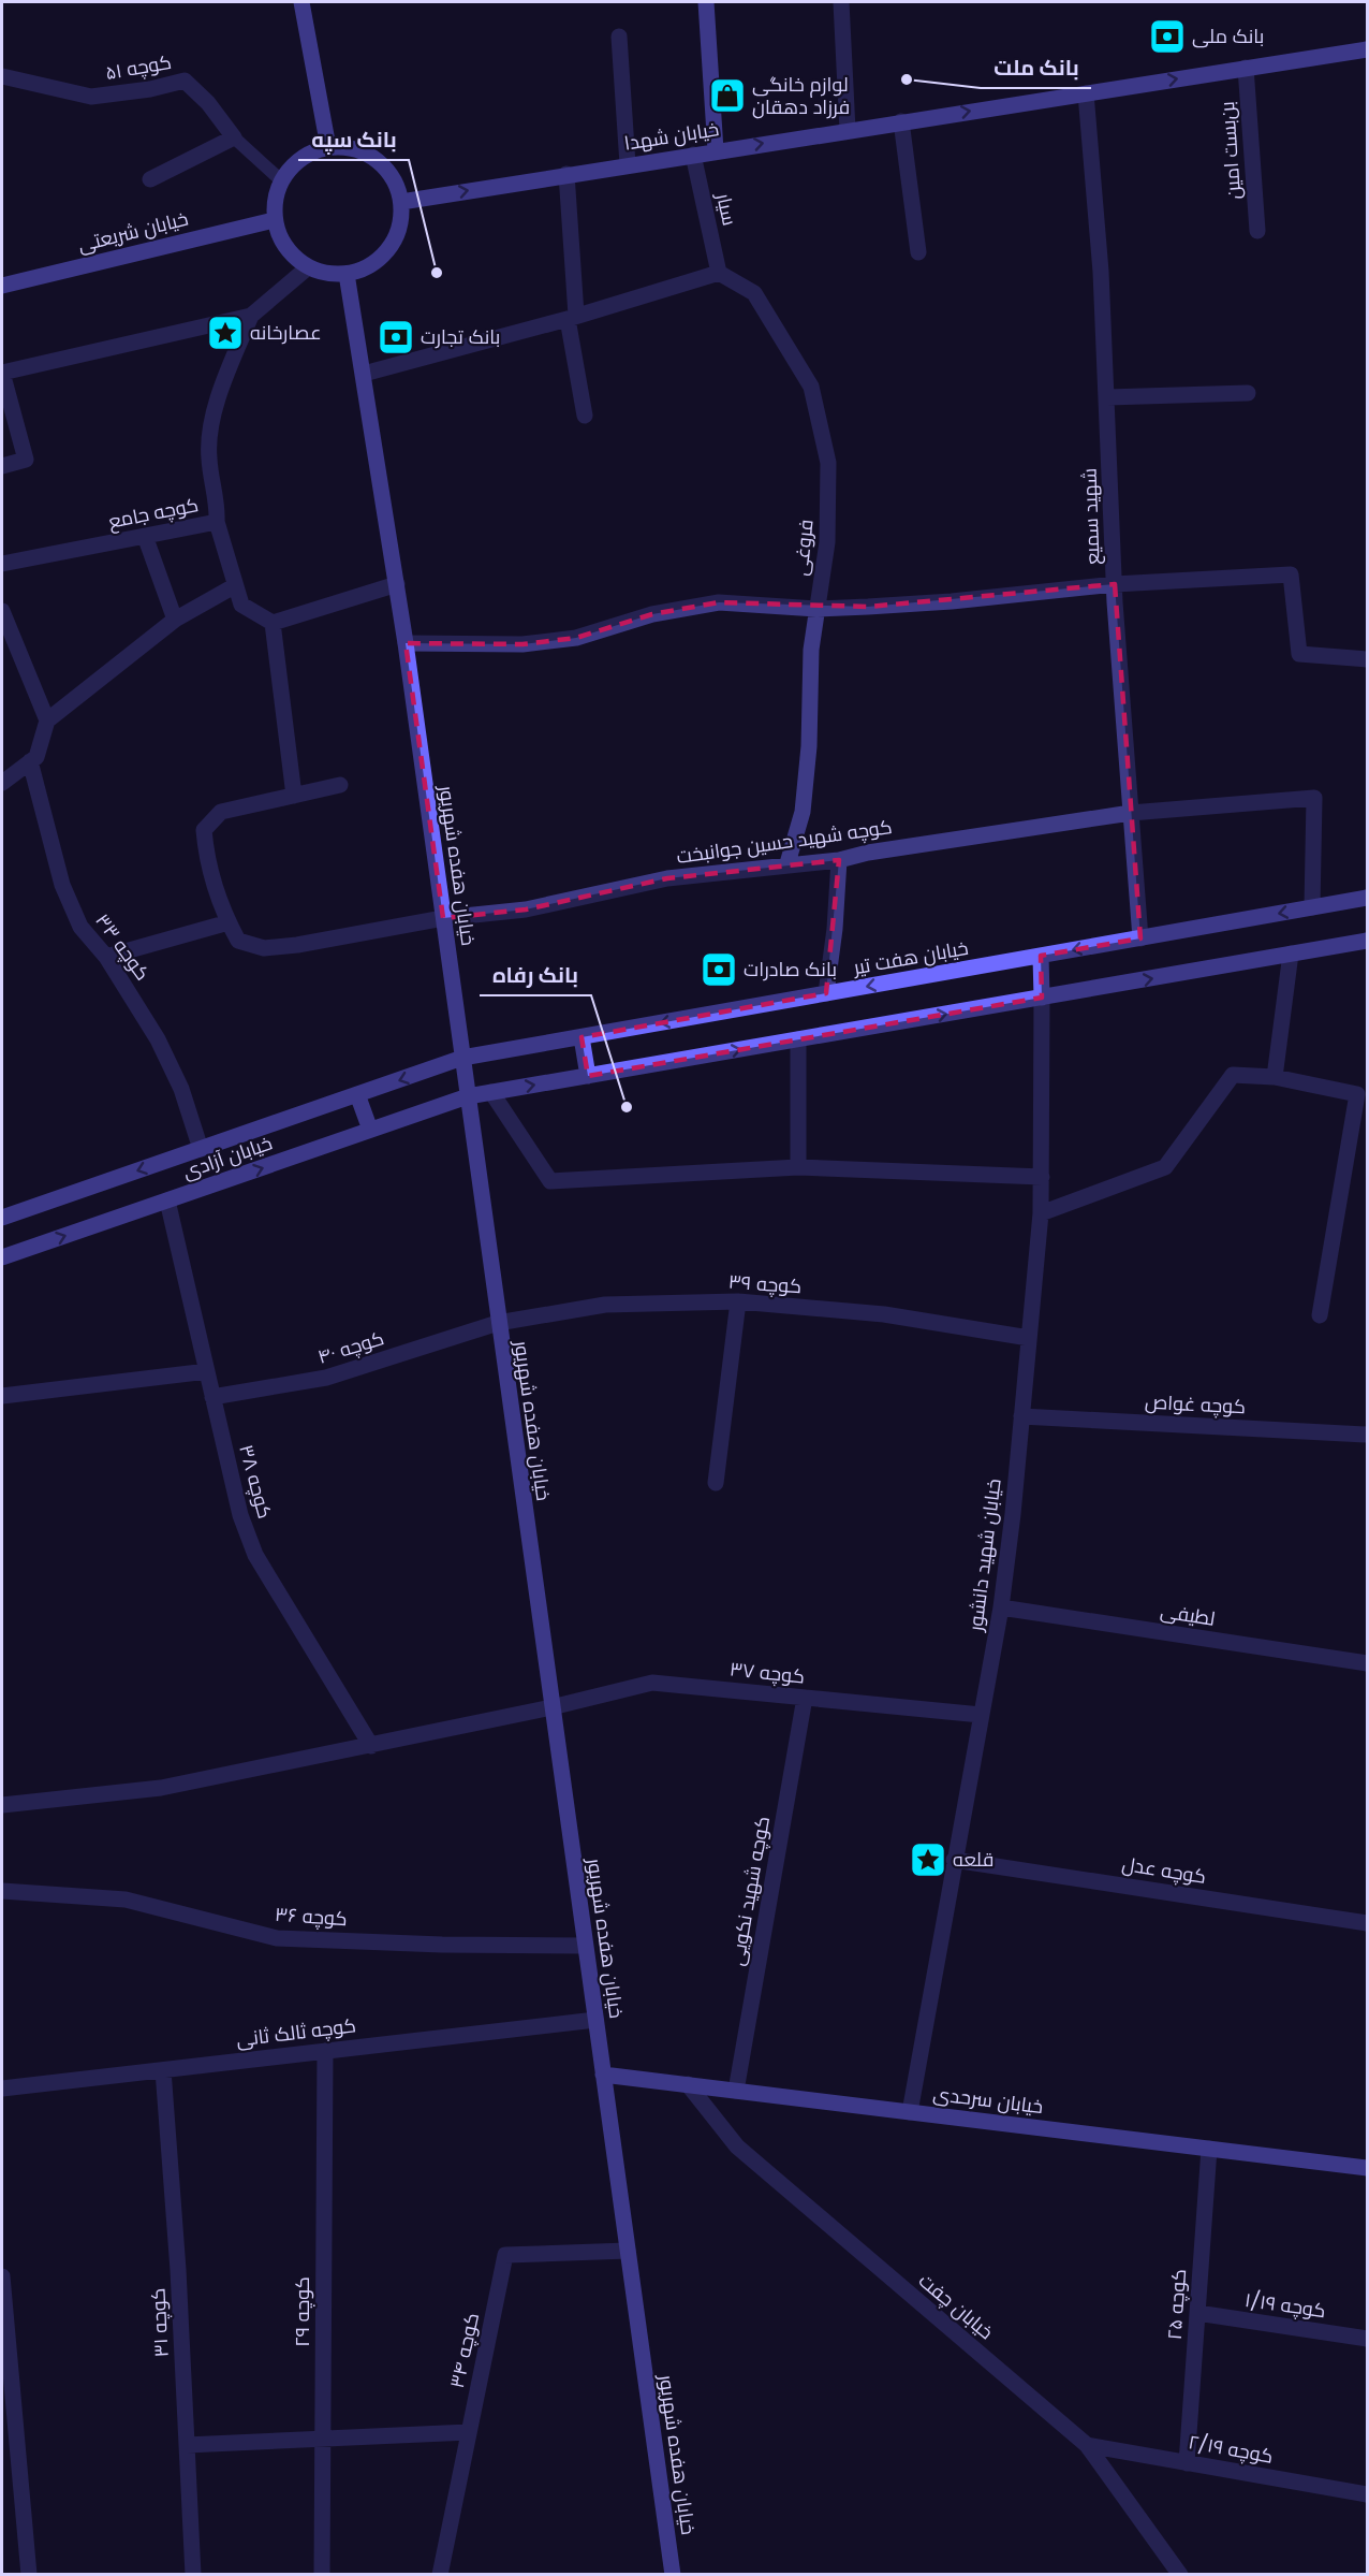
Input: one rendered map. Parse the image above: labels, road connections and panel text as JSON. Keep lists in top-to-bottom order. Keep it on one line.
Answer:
{"streets":{"street":["کوچه ۵۱","خیابان شهدا","بن‌بست امین","سیار","خیابان شریعتی","کوچه جامع","شهید سمیع","فروغی","کوچه شهید حسین جوانبخت","خیابان هفده شهریور","کوچه ۳۳","خیابان هفت تیر","خیابان آزادی","کوچه ۳۹","کوچه ۴۰","کوچه غواص","کوچه ۳۸","خیابان شهید دانشور","لطیفی","کوچه ۳۷","کوچه عدل","کوچه شهید نکویی","کوچه ۳۶","کوچه ثالک ثانی","خیابان سرحدی","کوچه ۲۵","کوچه ۱/۱۹","خیابان چفت","کوچه ۲۹","کوچه ۳۱","کوچه ۳۴","کوچه ۲/۱۹"]},"crossings":[["کوچه ۵۱","خیابان شهدا"],["کوچه ۵۱","خیابان شریعتی"],["کوچه ۵۱","خیابان هفده شهریور"],["خیابان شهدا","بن‌بست امین"],["خیابان شهدا","سیار"],["خیابان شهدا","خیابان شریعتی"],["خیابان شهدا","شهید سمیع"],["خیابان شهدا","خیابان هفده شهریور"],["سیار","فروغی"],["خیابان شریعتی","خیابان هفده شهریور"],["شهید سمیع","کوچه شهید حسین جوانبخت"],["شهید سمیع","خیابان هفت تیر"],["فروغی","کوچه شهید حسین جوانبخت"],["کوچه شهید حسین جوانبخت","خیابان هفده شهریور"],["کوچه شهید حسین جوانبخت","خیابان هفت تیر"],["خیابان هفده شهریور","خیابان هفت تیر"],["خیابان هفده شهریور","خیابان آزادی"],["خیابان هفده شهریور","کوچه ۳۹"],["خیابان هفده شهریور","کوچه ۴۰"],["خیابان هفده شهریور","کوچه ۳۷"],["خیابان هفده شهریور","کوچه ۳۶"],["خیابان هفده شهریور","کوچه ثالک ثانی"],["خیابان هفده شهریور","خیابان سرحدی"],["خیابان هفده شهریور","کوچه ۳۴"],["کوچه ۳۳","خیابان آزادی"],["خیابان هفت تیر","خیابان آزادی"],["خیابان آزادی","کوچه ۳۸"],["کوچه ۳۹","کوچه ۴۰"],["کوچه ۳۹","خیابان شهید دانشور"],["کوچه ۴۰","کوچه ۳۸"],["کوچه غواص","خیابان شهید دانشور"],["خیابان شهید دانشور","لطیفی"],["خیابان شهید دانشور","کوچه ۳۷"],["خیابان شهید دانشور","کوچه عدل"],["خیابان شهید دانشور","خیابان سرحدی"],["کوچه ۳۷","کوچه شهید نکویی"],["کوچه شهید نکویی","خیابان سرحدی"],["کوچه ثالک ثانی","کوچه ۲۹"],["کوچه ثالک ثانی","کوچه ۳۱"],["خیابان سرحدی","کوچه ۲۵"],["خیابان سرحدی","خیابان چفت"],["کوچه ۲۵","کوچه ۱/۱۹"],["کوچه ۲۵","کوچه ۲/۱۹"],["خیابان چفت","کوچه ۲/۱۹"]],"one_way":["خیابان شهدا"],"places":{"bank":["بانک ملی","بانک تجارت","بانک صادرات"],"other":["بانک ملت","بانک سپه","بانک رفاه"],"shop":["لوازم خانگی فرزاد دهقان"],"place":["عصارخانه","قلعه"]}}
